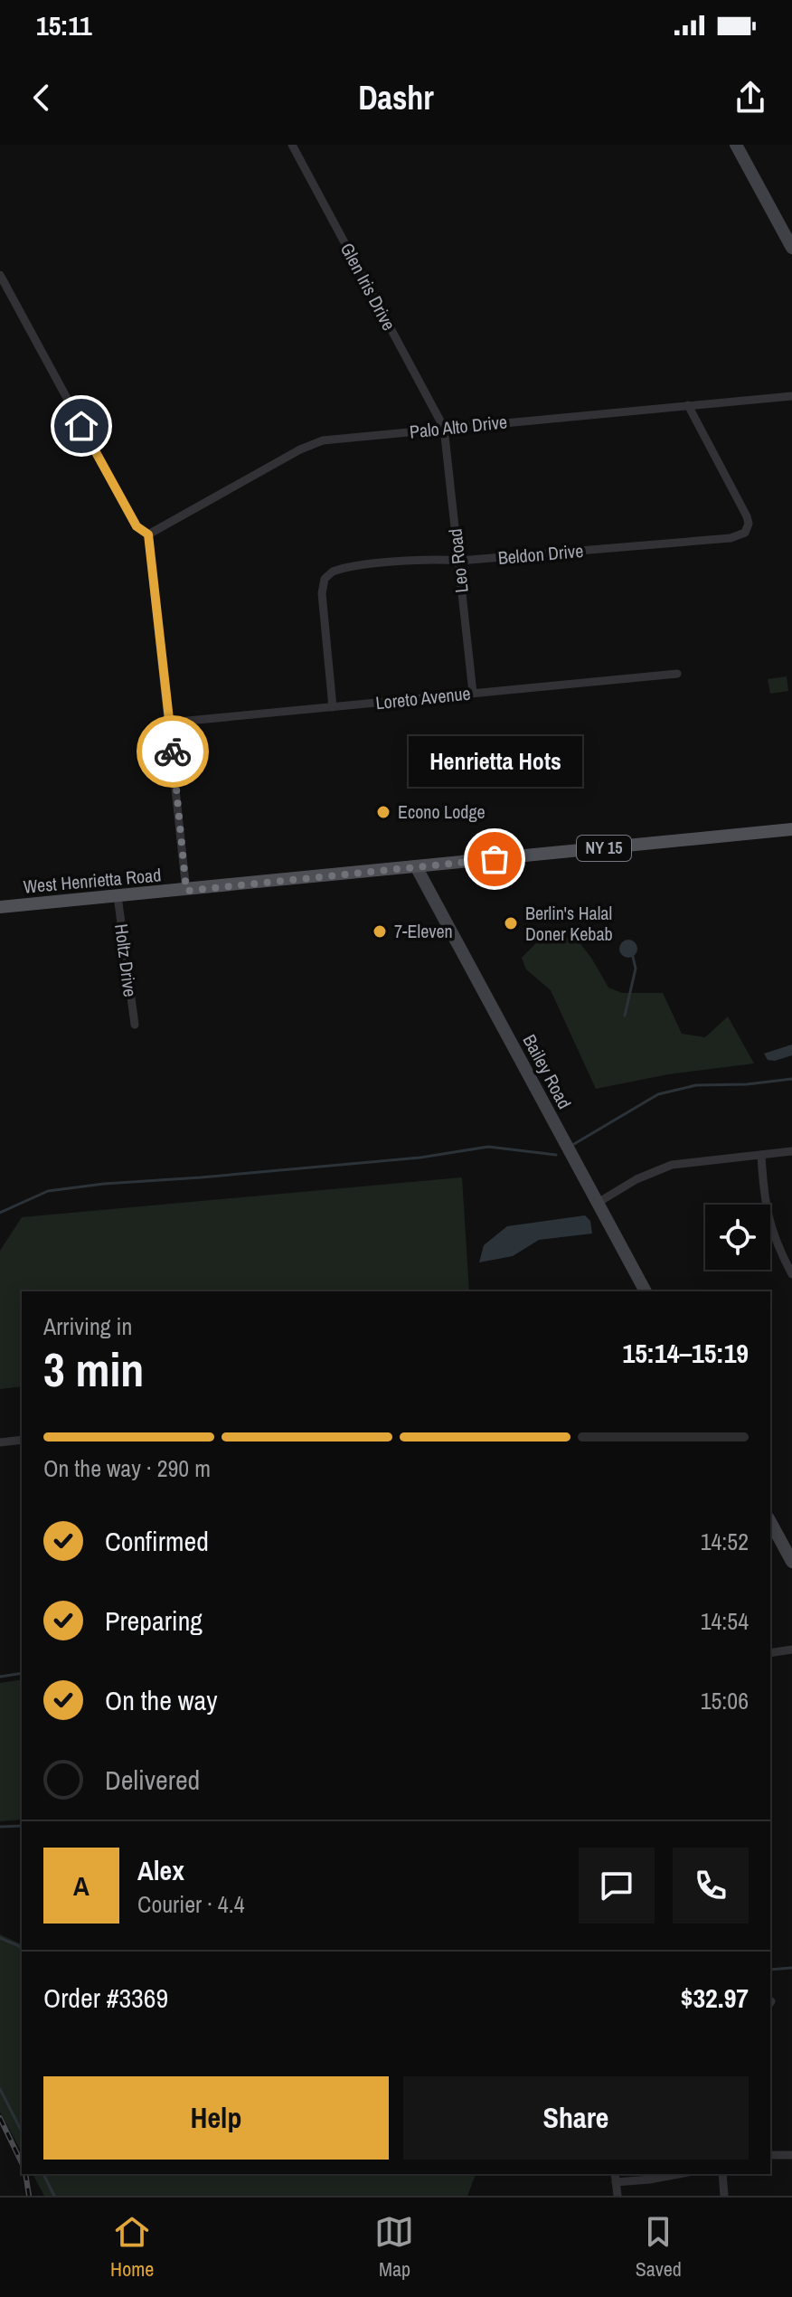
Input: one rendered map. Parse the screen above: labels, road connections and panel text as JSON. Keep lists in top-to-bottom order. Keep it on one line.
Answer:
{"streets":{"main road":["NY 15","West Henrietta Road"],"street":["Glen Iris Drive","Palo Alto Drive","Beldon Drive","Leo Road","Loreto Avenue","Holtz Drive","Bailey Road"]},"crossings":[["Glen Iris Drive","Palo Alto Drive"],["Glen Iris Drive","Leo Road"],["Palo Alto Drive","Beldon Drive"],["Palo Alto Drive","Leo Road"],["Beldon Drive","Leo Road"],["Beldon Drive","Loreto Avenue"],["Leo Road","Loreto Avenue"],["West Henrietta Road","Holtz Drive"],["West Henrietta Road","Bailey Road"]],"places":["Econo Lodge","Henrietta Hots","Berlin's Halal Doner Kebab","7-Eleven"],"page":{"status":"15:11","header":"Dashr","bubble":"Henrietta Hots","heading":["3 min","Arriving in","15:14–15:19"],"panel":["Alex","Courier · 4.4","Order #3369","$32.97"],"bar":"On the way · 290 m","list":[["Confirmed","14:52"],["Preparing","14:54"],["On the way","15:06"],"Delivered"],"round":"A","buttons":["Help","Share"],"tabs":["Home","Map","Saved"]}}
